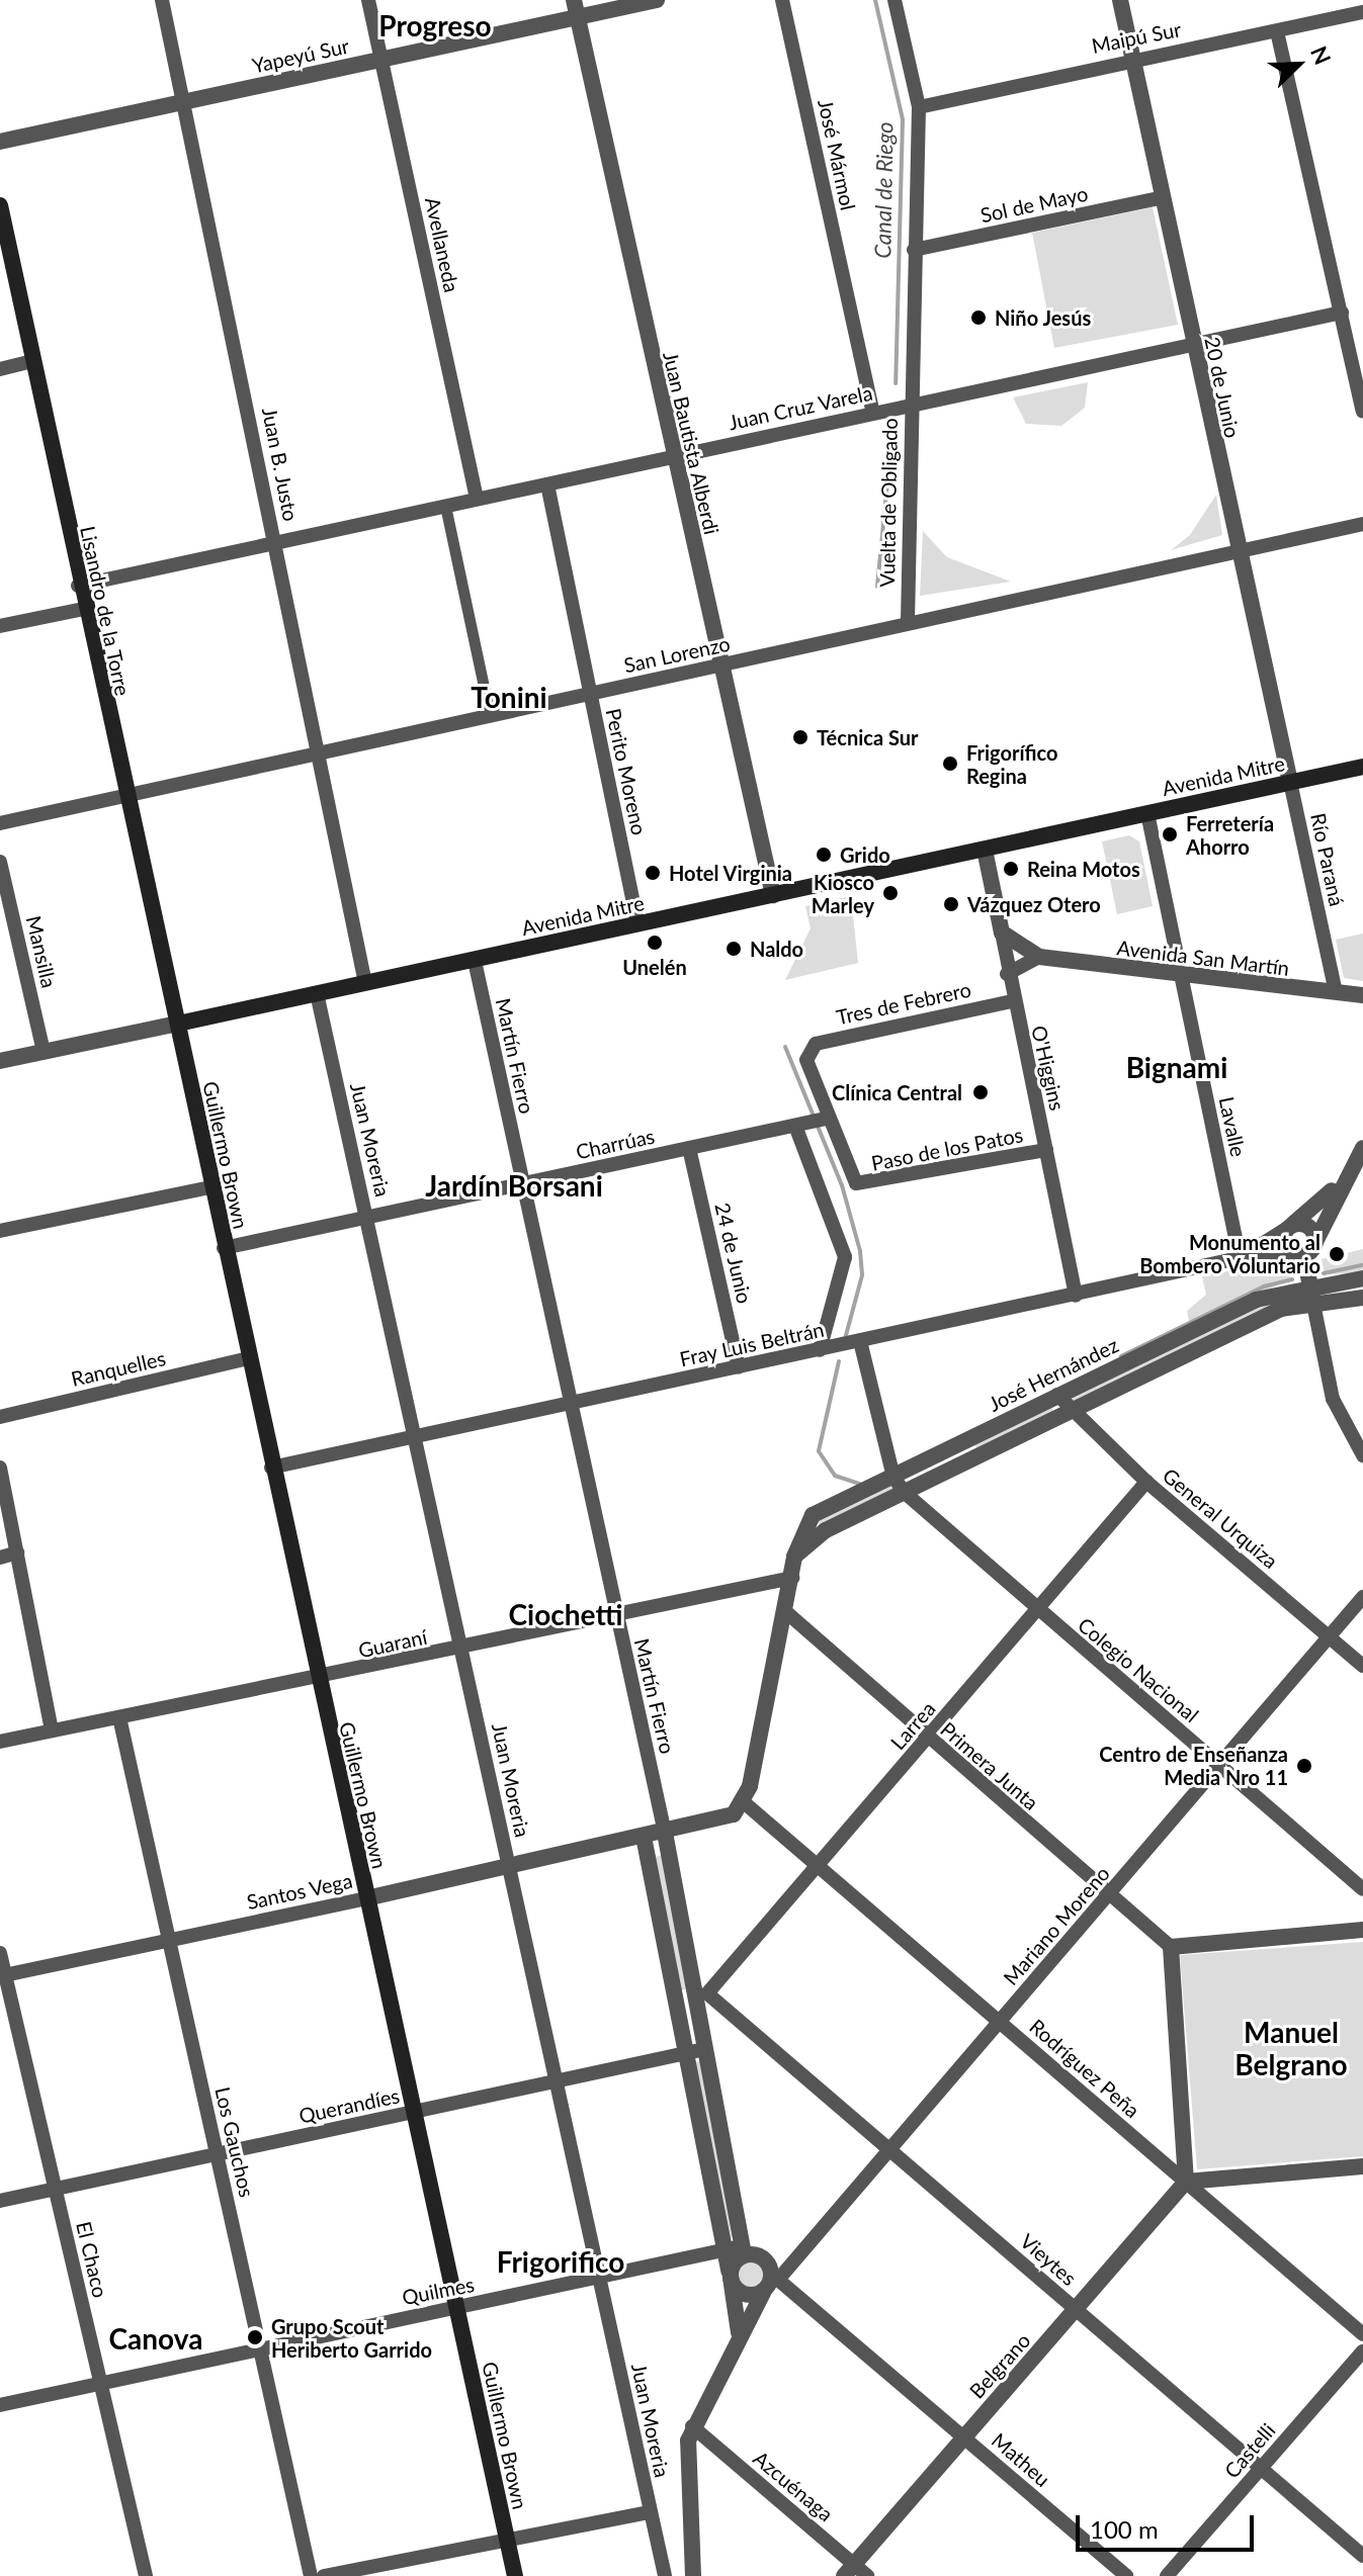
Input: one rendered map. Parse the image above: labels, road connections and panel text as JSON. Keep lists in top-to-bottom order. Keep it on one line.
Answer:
{"streets":{"main road":["Lisandro de la Torre","Avenida Mitre","Guillermo Brown"],"street":["Maipú Sur","Yapeyú Sur","José Mármol","Sol de Mayo","Avellaneda","20 de Junio","Juan Cruz Varela","Juan Bautista Alberdi","Juan B. Justo","Vuelta de Obligado","San Lorenzo","Perito Moreno","Río Paraná","Mansilla","Avenida San Martín","Tres de Febrero","Martín Fierro","O'Higgins","Lavalle","Juan Moreria","Charrúas","Paso de los Patos","24 de Junio","Fray Luis Beltrán","Ranquelles","José Hernández","General Urquiza","Guaraní","Colegio Nacional","Larrea","Primera Junta","Santos Vega","Mariano Moreno","Rodríguez Peña","Querandíes","Los Gauchos","El Chaco","Vieytes","Quilmes","Belgrano","Castelli","Matheu","Azcuénaga"]},"crossings":[["Maipú Sur","20 de Junio"],["Maipú Sur","Vuelta de Obligado"],["Yapeyú Sur","Avellaneda"],["Yapeyú Sur","Juan Bautista Alberdi"],["Yapeyú Sur","Juan B. Justo"],["José Mármol","Juan Cruz Varela"],["Sol de Mayo","20 de Junio"],["Sol de Mayo","Vuelta de Obligado"],["Avellaneda","Juan Cruz Varela"],["20 de Junio","Juan Cruz Varela"],["20 de Junio","San Lorenzo"],["20 de Junio","Avenida Mitre"],["20 de Junio","Río Paraná"],["Juan Cruz Varela","Juan Bautista Alberdi"],["Juan Cruz Varela","Juan B. Justo"],["Juan Cruz Varela","Vuelta de Obligado"],["Juan Cruz Varela","Lisandro de la Torre"],["Juan Cruz Varela","Perito Moreno"],["Juan Bautista Alberdi","San Lorenzo"],["Juan Bautista Alberdi","Avenida Mitre"],["Juan B. Justo","San Lorenzo"],["Juan B. Justo","Avenida Mitre"],["Vuelta de Obligado","San Lorenzo"],["Lisandro de la Torre","San Lorenzo"],["Lisandro de la Torre","Avenida Mitre"],["Lisandro de la Torre","Guillermo Brown"],["San Lorenzo","Perito Moreno"],["Perito Moreno","Avenida Mitre"],["Avenida Mitre","Río Paraná"],["Avenida Mitre","Mansilla"],["Avenida Mitre","Martín Fierro"],["Avenida Mitre","O'Higgins"],["Avenida Mitre","Lavalle"],["Avenida Mitre","Juan Moreria"],["Avenida Mitre","Guillermo Brown"],["Río Paraná","Avenida San Martín"],["Avenida San Martín","O'Higgins"],["Avenida San Martín","Lavalle"],["Tres de Febrero","O'Higgins"],["Tres de Febrero","Charrúas"],["Tres de Febrero","Paso de los Patos"],["Martín Fierro","Charrúas"],["Martín Fierro","Fray Luis Beltrán"],["Martín Fierro","Guaraní"],["Martín Fierro","Larrea"],["Martín Fierro","Santos Vega"],["Martín Fierro","Querandíes"],["Martín Fierro","Vieytes"],["Martín Fierro","Quilmes"],["O'Higgins","Paso de los Patos"],["O'Higgins","Fray Luis Beltrán"],["Lavalle","Fray Luis Beltrán"],["Juan Moreria","Charrúas"],["Juan Moreria","Fray Luis Beltrán"],["Juan Moreria","Guaraní"],["Juan Moreria","Santos Vega"],["Juan Moreria","Querandíes"],["Juan Moreria","Quilmes"],["Charrúas","Paso de los Patos"],["Charrúas","Guillermo Brown"],["Charrúas","24 de Junio"],["Guillermo Brown","Fray Luis Beltrán"],["Guillermo Brown","Ranquelles"],["Guillermo Brown","Guaraní"],["Guillermo Brown","Santos Vega"],["Guillermo Brown","Querandíes"],["Guillermo Brown","Quilmes"],["24 de Junio","Fray Luis Beltrán"],["Fray Luis Beltrán","Colegio Nacional"],["José Hernández","General Urquiza"],["José Hernández","Guaraní"],["José Hernández","Colegio Nacional"],["José Hernández","Primera Junta"],["José Hernández","Santos Vega"],["José Hernández","Rodríguez Peña"],["General Urquiza","Larrea"],["General Urquiza","Mariano Moreno"],["Guaraní","Los Gauchos"],["Colegio Nacional","Larrea"],["Colegio Nacional","Mariano Moreno"],["Larrea","Primera Junta"],["Larrea","Rodríguez Peña"],["Larrea","Vieytes"],["Primera Junta","Mariano Moreno"],["Santos Vega","Rodríguez Peña"],["Santos Vega","Los Gauchos"],["Santos Vega","El Chaco"],["Mariano Moreno","Rodríguez Peña"],["Mariano Moreno","Vieytes"],["Mariano Moreno","Matheu"],["Mariano Moreno","Azcuénaga"],["Rodríguez Peña","Belgrano"],["Querandíes","Los Gauchos"],["Querandíes","El Chaco"],["Los Gauchos","Quilmes"],["El Chaco","Quilmes"],["Vieytes","Belgrano"],["Vieytes","Castelli"],["Belgrano","Matheu"],["Belgrano","Azcuénaga"]],"districts":["Progreso","Tonini","Bignami","Jardín Borsani","Ciochetti","Manuel Belgrano","Frigorifico","Canova"],"water":["Canal de Riego"],"places":["Niño Jesús","Técnica Sur","Frigorífico Regina","Ferretería Ahorro","Grido","Reina Motos","Hotel Virginia","Kiosco Marley","Vázquez Otero","Unelén","Naldo","Clínica Central","Monumento al Bombero Voluntario","Centro de Enseñanza Media Nro 11","Grupo Scout Heriberto Garrido"],"scale_bar":"100 m","north":"top right"}
